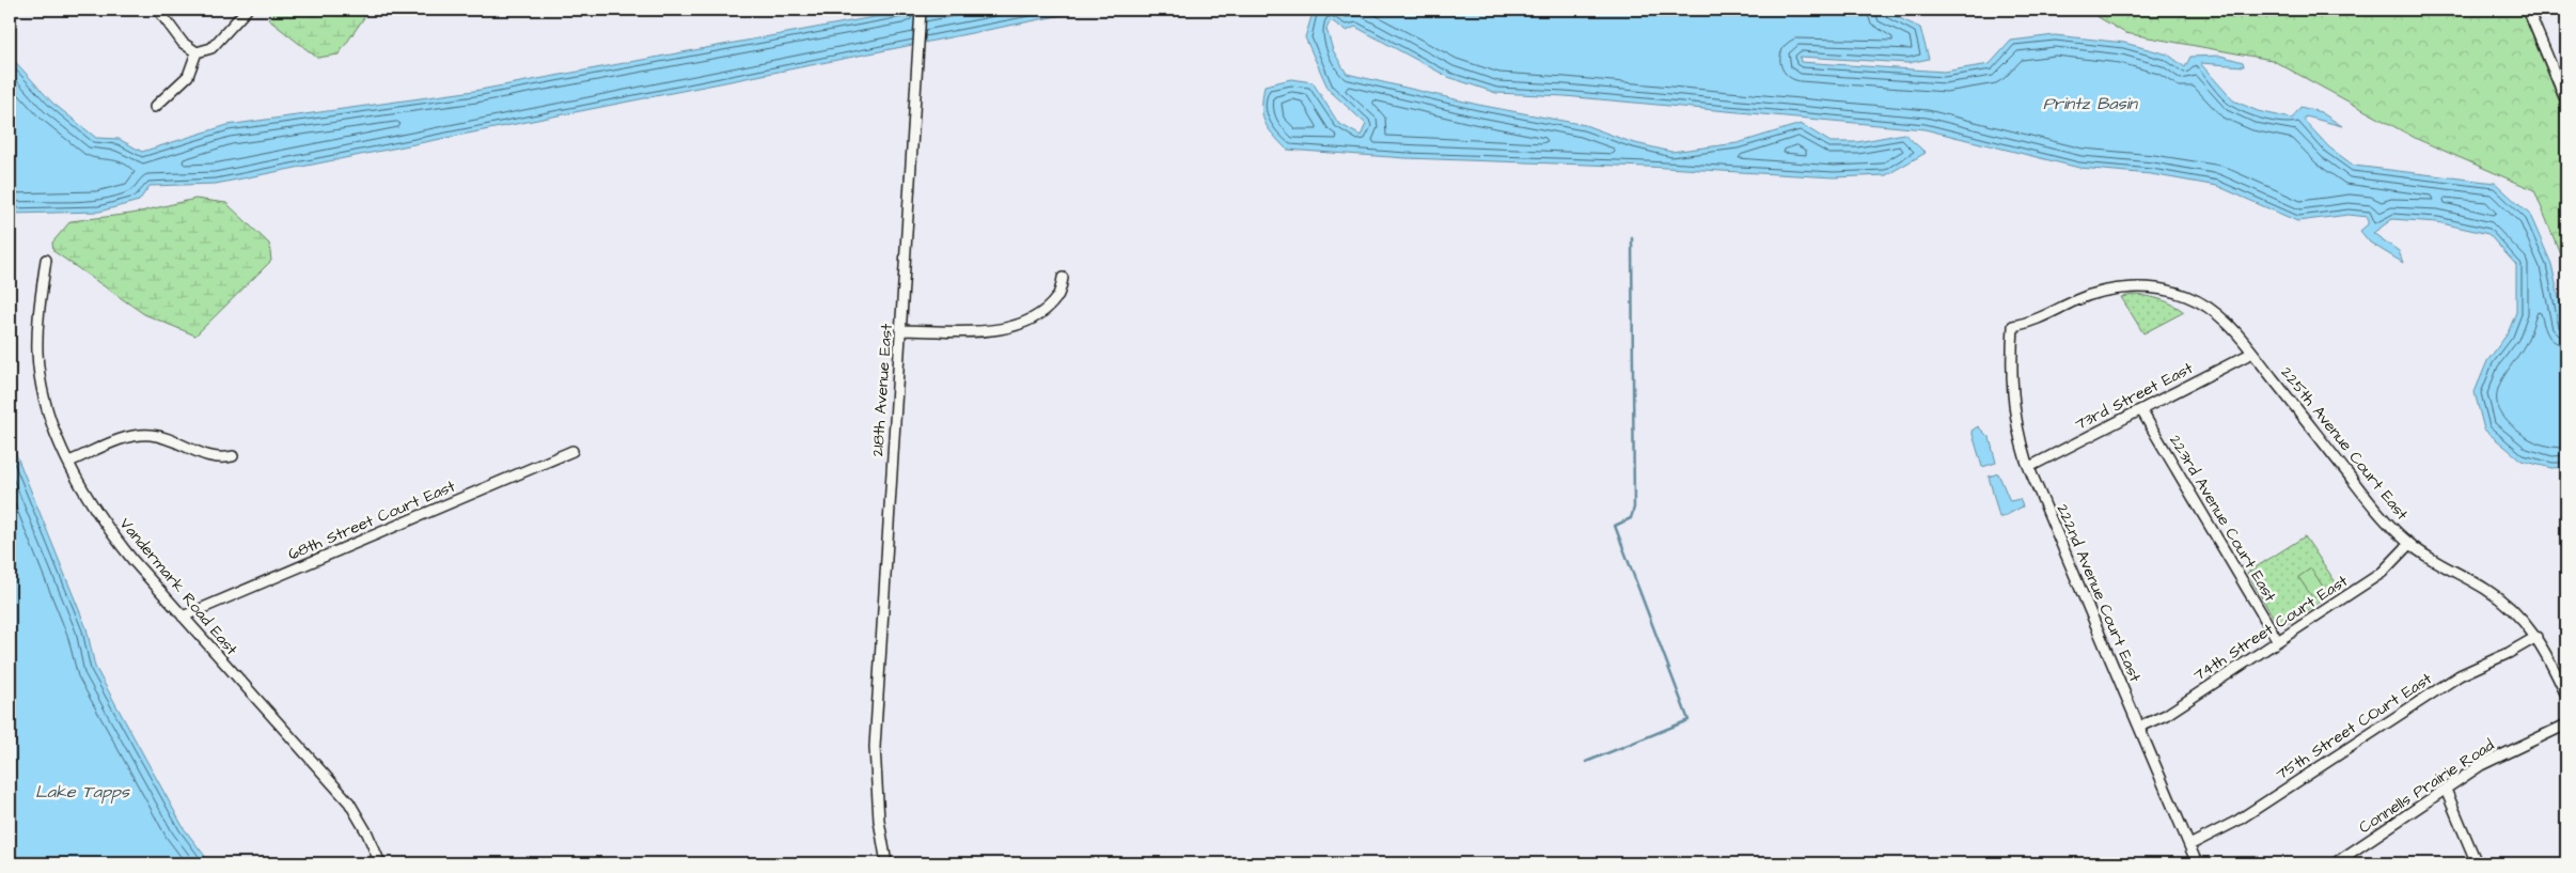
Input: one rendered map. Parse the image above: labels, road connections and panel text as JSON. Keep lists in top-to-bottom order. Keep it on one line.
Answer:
{"streets":{"street":["218th Avenue East","73rd Street East","225th Avenue Court East","223rd Avenue Court East","68th Street Court East","Vandermark Road East","222nd Avenue Court East","74th Street Court East","75th Street COurt East","Connells Prairie Road"]},"crossings":[["73rd Street East","225th Avenue Court East"],["73rd Street East","223rd Avenue Court East"],["73rd Street East","222nd Avenue Court East"],["225th Avenue Court East","222nd Avenue Court East"],["225th Avenue Court East","74th Street Court East"],["225th Avenue Court East","75th Street COurt East"],["223rd Avenue Court East","74th Street Court East"],["68th Street Court East","Vandermark Road East"],["222nd Avenue Court East","74th Street Court East"],["222nd Avenue Court East","75th Street COurt East"]],"water":["Printz Basin","Lake Tapps"]}
